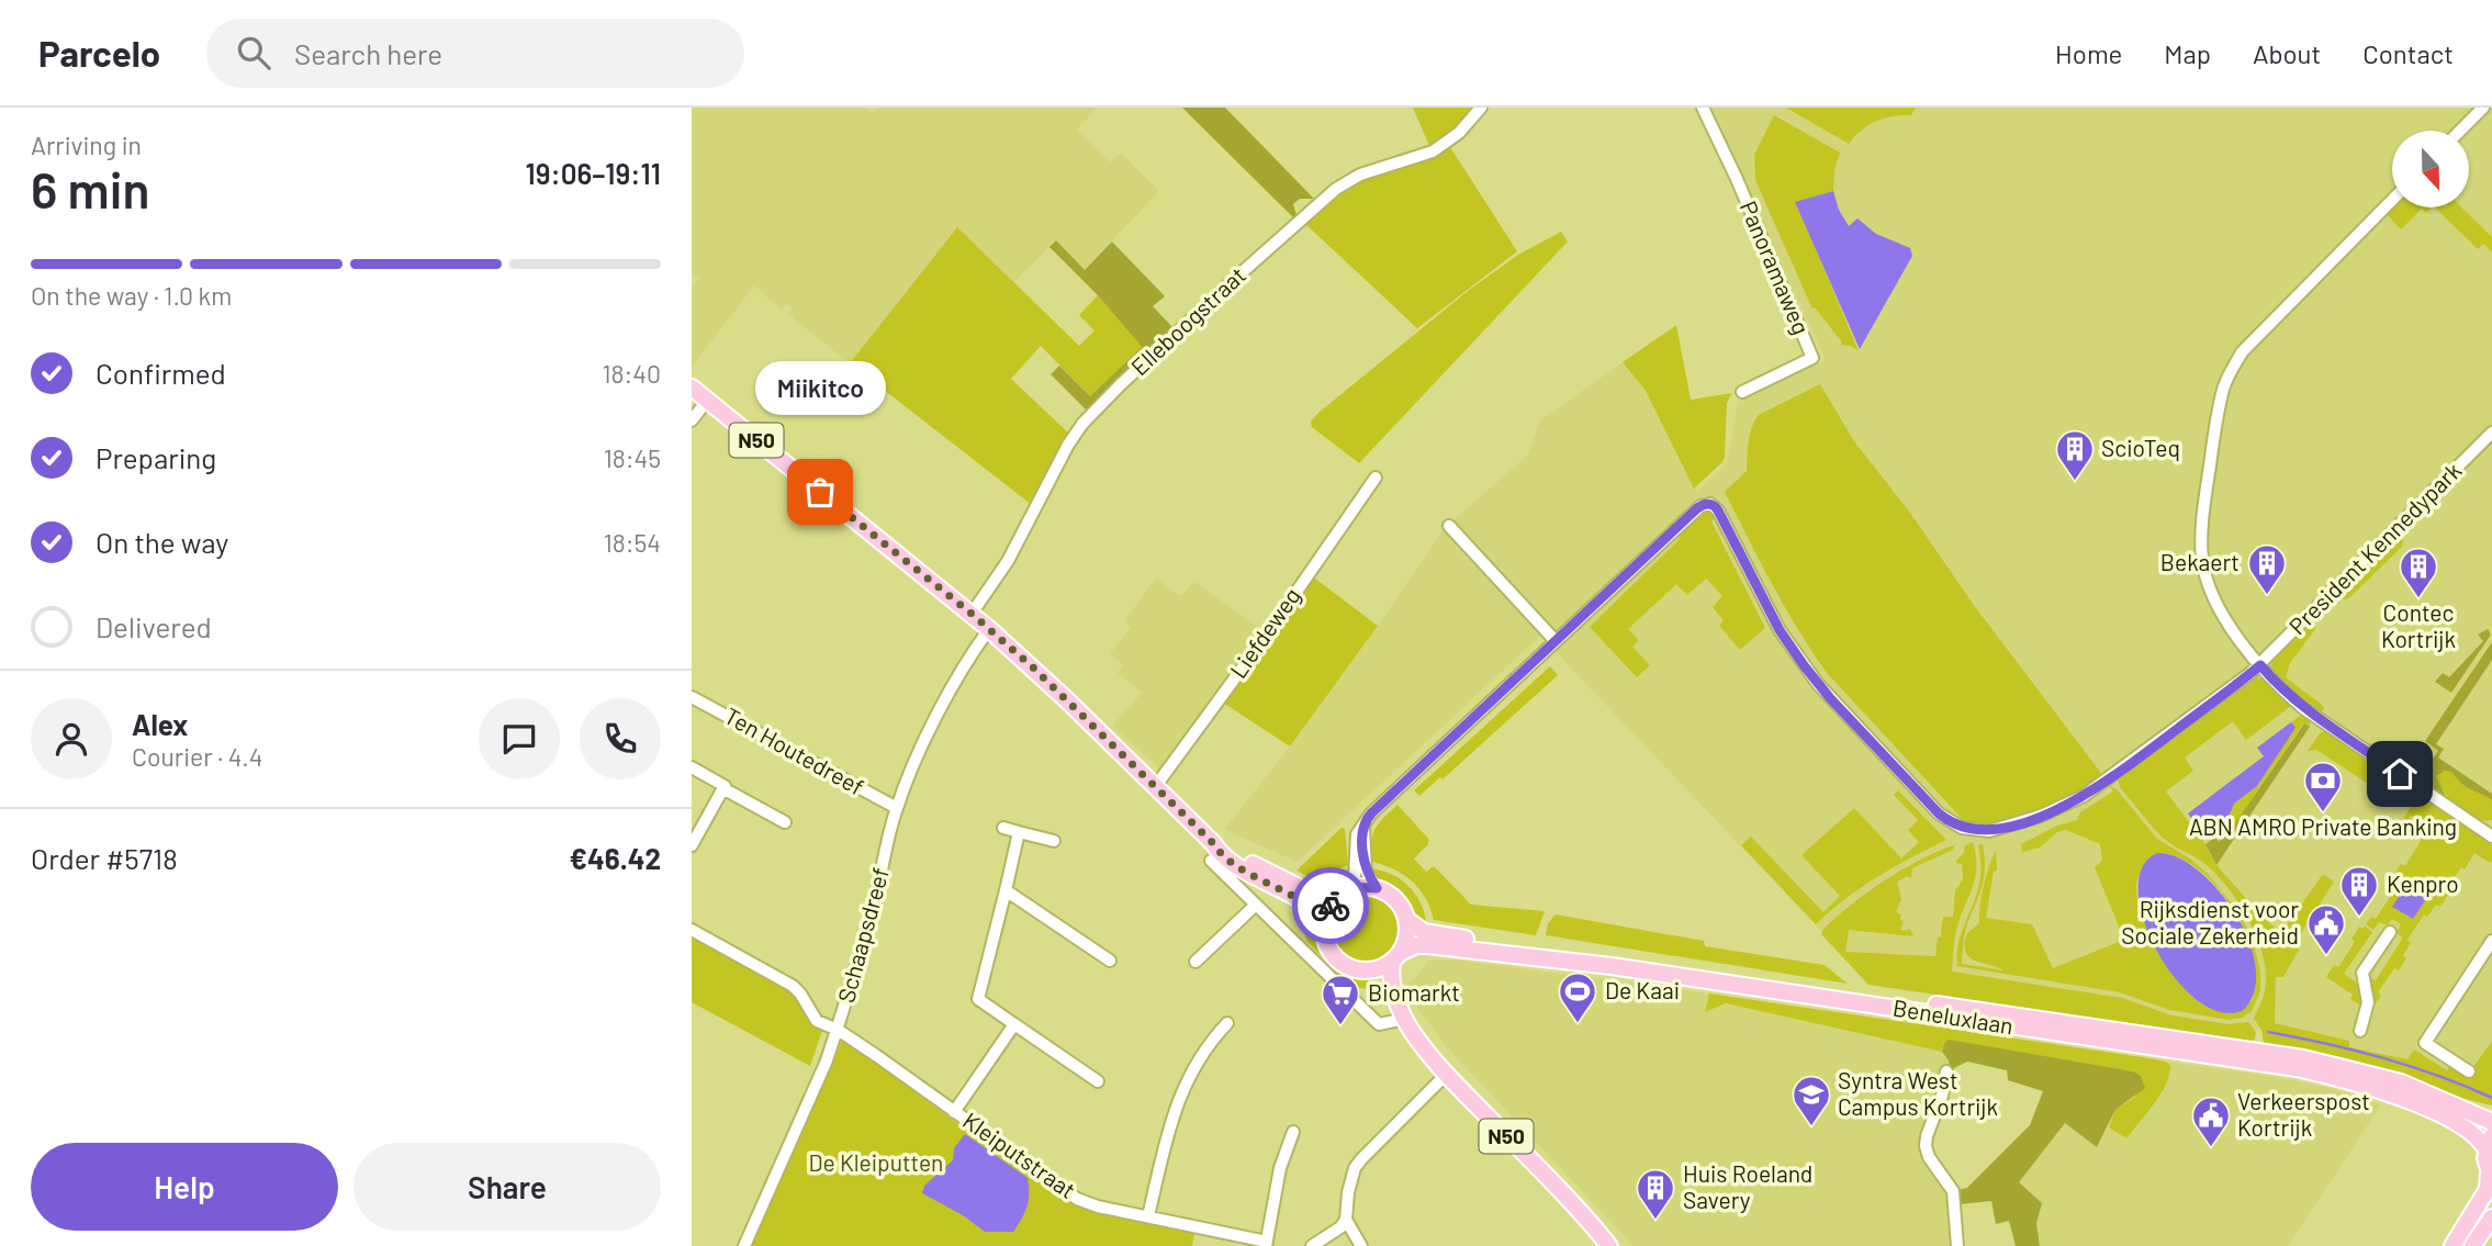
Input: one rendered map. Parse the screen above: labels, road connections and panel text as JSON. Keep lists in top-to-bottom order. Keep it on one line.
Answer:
{"streets":{"main road":["N50","Beneluxlaan"],"street":["Panoramaweg","Elleboogstraat","President Kennedypark","Liefdeweg","Ten Houtedreef","Schaapsdreef","Kleiputstraat"]},"crossings":[["Elleboogstraat","N50"],["N50","Liefdeweg"],["N50","Schaapsdreef"],["N50","Beneluxlaan"],["Ten Houtedreef","Schaapsdreef"],["Schaapsdreef","Kleiputstraat"]],"parks":["De Kleiputten"],"places":{"building":["ScioTeq","Bekaert","Contec Kortrijk","Kenpro","Huis Roeland Savery"],"other":["Miikitco"],"bank":["ABN AMRO Private Banking"],"public building":["Rijksdienst voor Sociale Zekerheid","Verkeerspost Kortrijk"],"sports":["De Kaai"],"supermarket":["Biomarkt"],"school or university":["Syntra West Campus Kortrijk"]},"north":"bottom","page":{"header":"Parcelo","search":"Search here","nav":["Home","Map","About","Contact"],"heading":["6 min","Arriving in","19:06–19:11"],"panel":["Alex","Courier · 4.4","Order #5718","€46.42"],"bar":"On the way · 1.0 km","list":[["Confirmed","18:40"],["Preparing","18:45"],["On the way","18:54"],"Delivered"],"bubble":"Miikitco","buttons":["Help","Share"]}}
